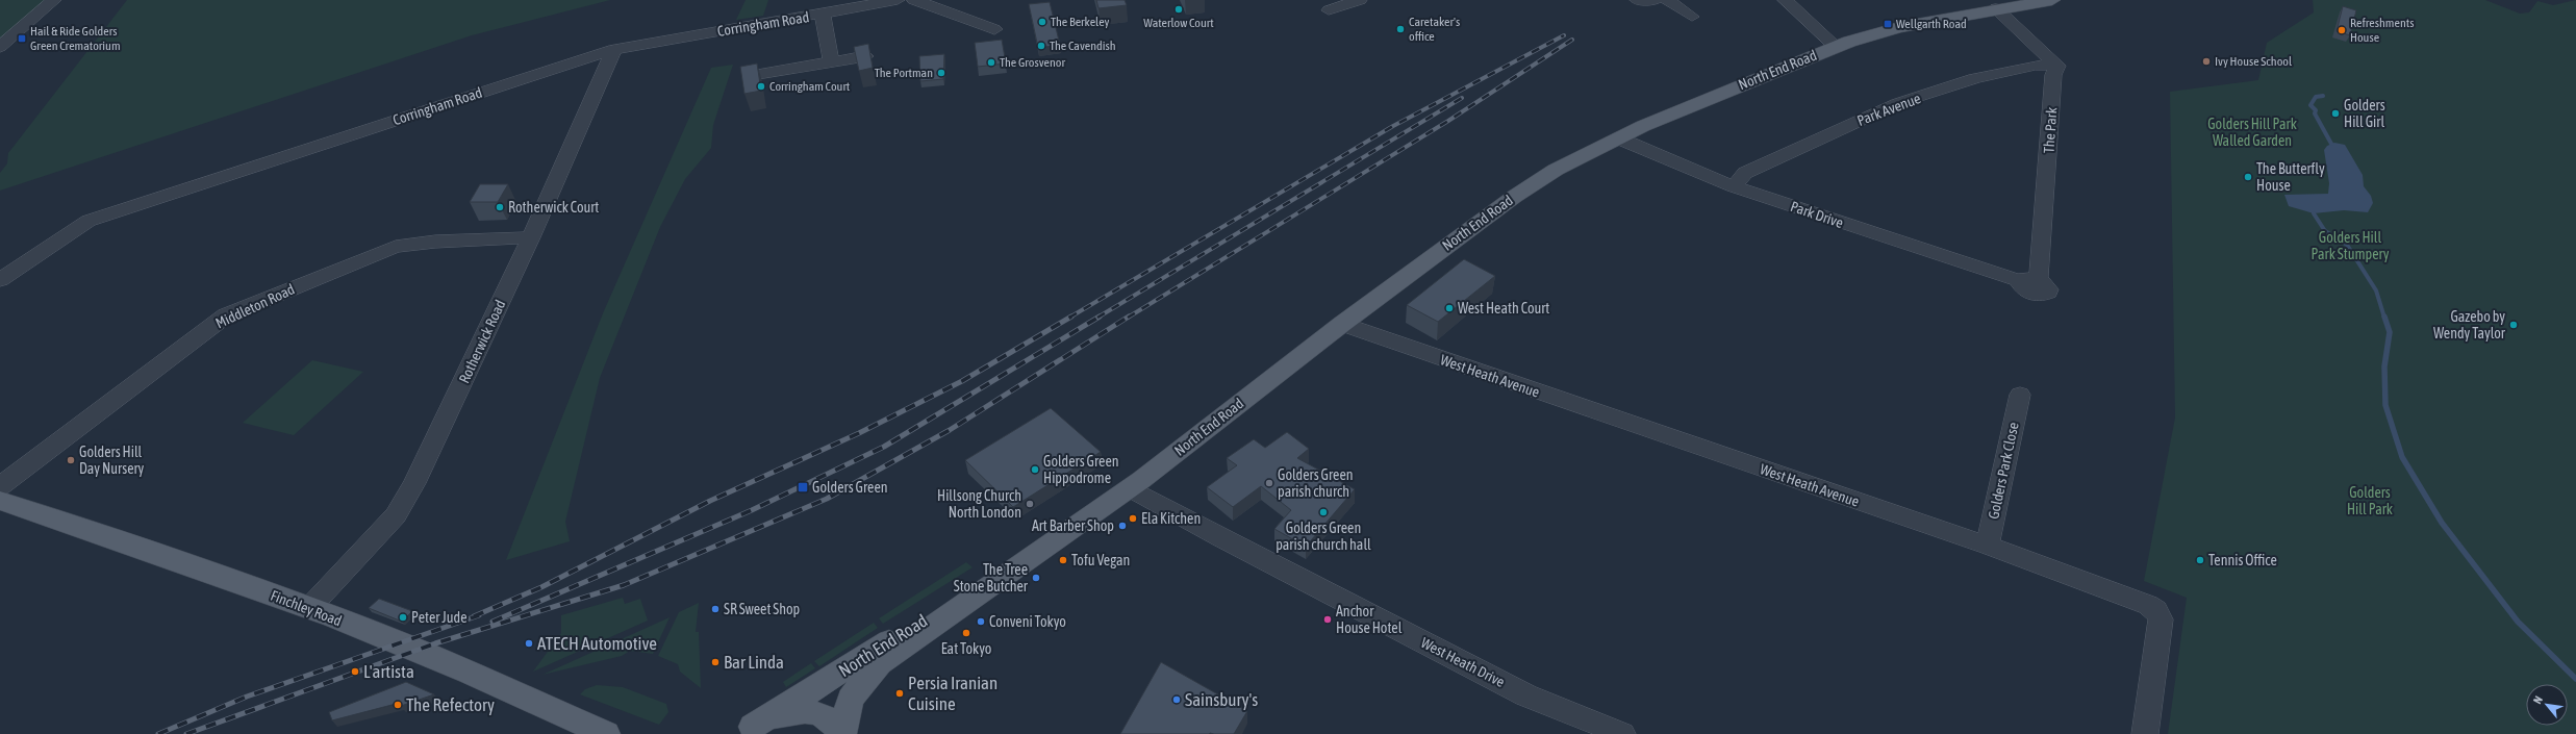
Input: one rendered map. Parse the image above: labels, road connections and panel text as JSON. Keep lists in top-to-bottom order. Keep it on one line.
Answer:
{"streets":{"main road":["North End Road","Finchley Road"],"street":["Corringham Road","Park Avenue","The Park","Park Drive","Middleton Road","Rotherwick Road","West Heath Avenue","Golders Park Close","West Heath Drive"]},"crossings":[["Corringham Road","Rotherwick Road"],["North End Road","Park Drive"],["North End Road","West Heath Avenue"],["North End Road","West Heath Drive"],["Park Avenue","The Park"],["Park Avenue","Park Drive"],["The Park","Park Drive"],["Middleton Road","Rotherwick Road"],["Rotherwick Road","Finchley Road"],["West Heath Avenue","Golders Park Close"]],"parks":["Golders Hill Park Walled Garden","Golders Hill Park Stumpery","Golders Hill Park"],"places":{"other":["Waterlow Court","The Berkeley","Caretaker's office","Refreshments House","The Cavendish","Ivy House School","The Grosvenor","The Portman","Corringham Court","Golders Hill Girl","The Butterfly House","Rotherwick Court","West Heath Court","Gazebo by Wendy Taylor","Golders Hill Day Nursery","Golders Green Hippodrome","Golders Green parish church","Hillsong Church North London","Golders Green parish church hall","Ela Kitchen","Art Barber Shop","Tofu Vegan","Tennis Office","The Tree Stone Butcher","SR Sweet Shop","Peter Jude","Anchor House Hotel","Conveni Tokyo","Eat Tokyo","ATECH Automotive","Bar Linda","L'artista","Persia Iranian Cuisine","Sainsbury's","The Refectory"],"transit":["Wellgarth Road","Hail & Ride Golders Green Crematorium","Golders Green"]},"north":"top left"}
